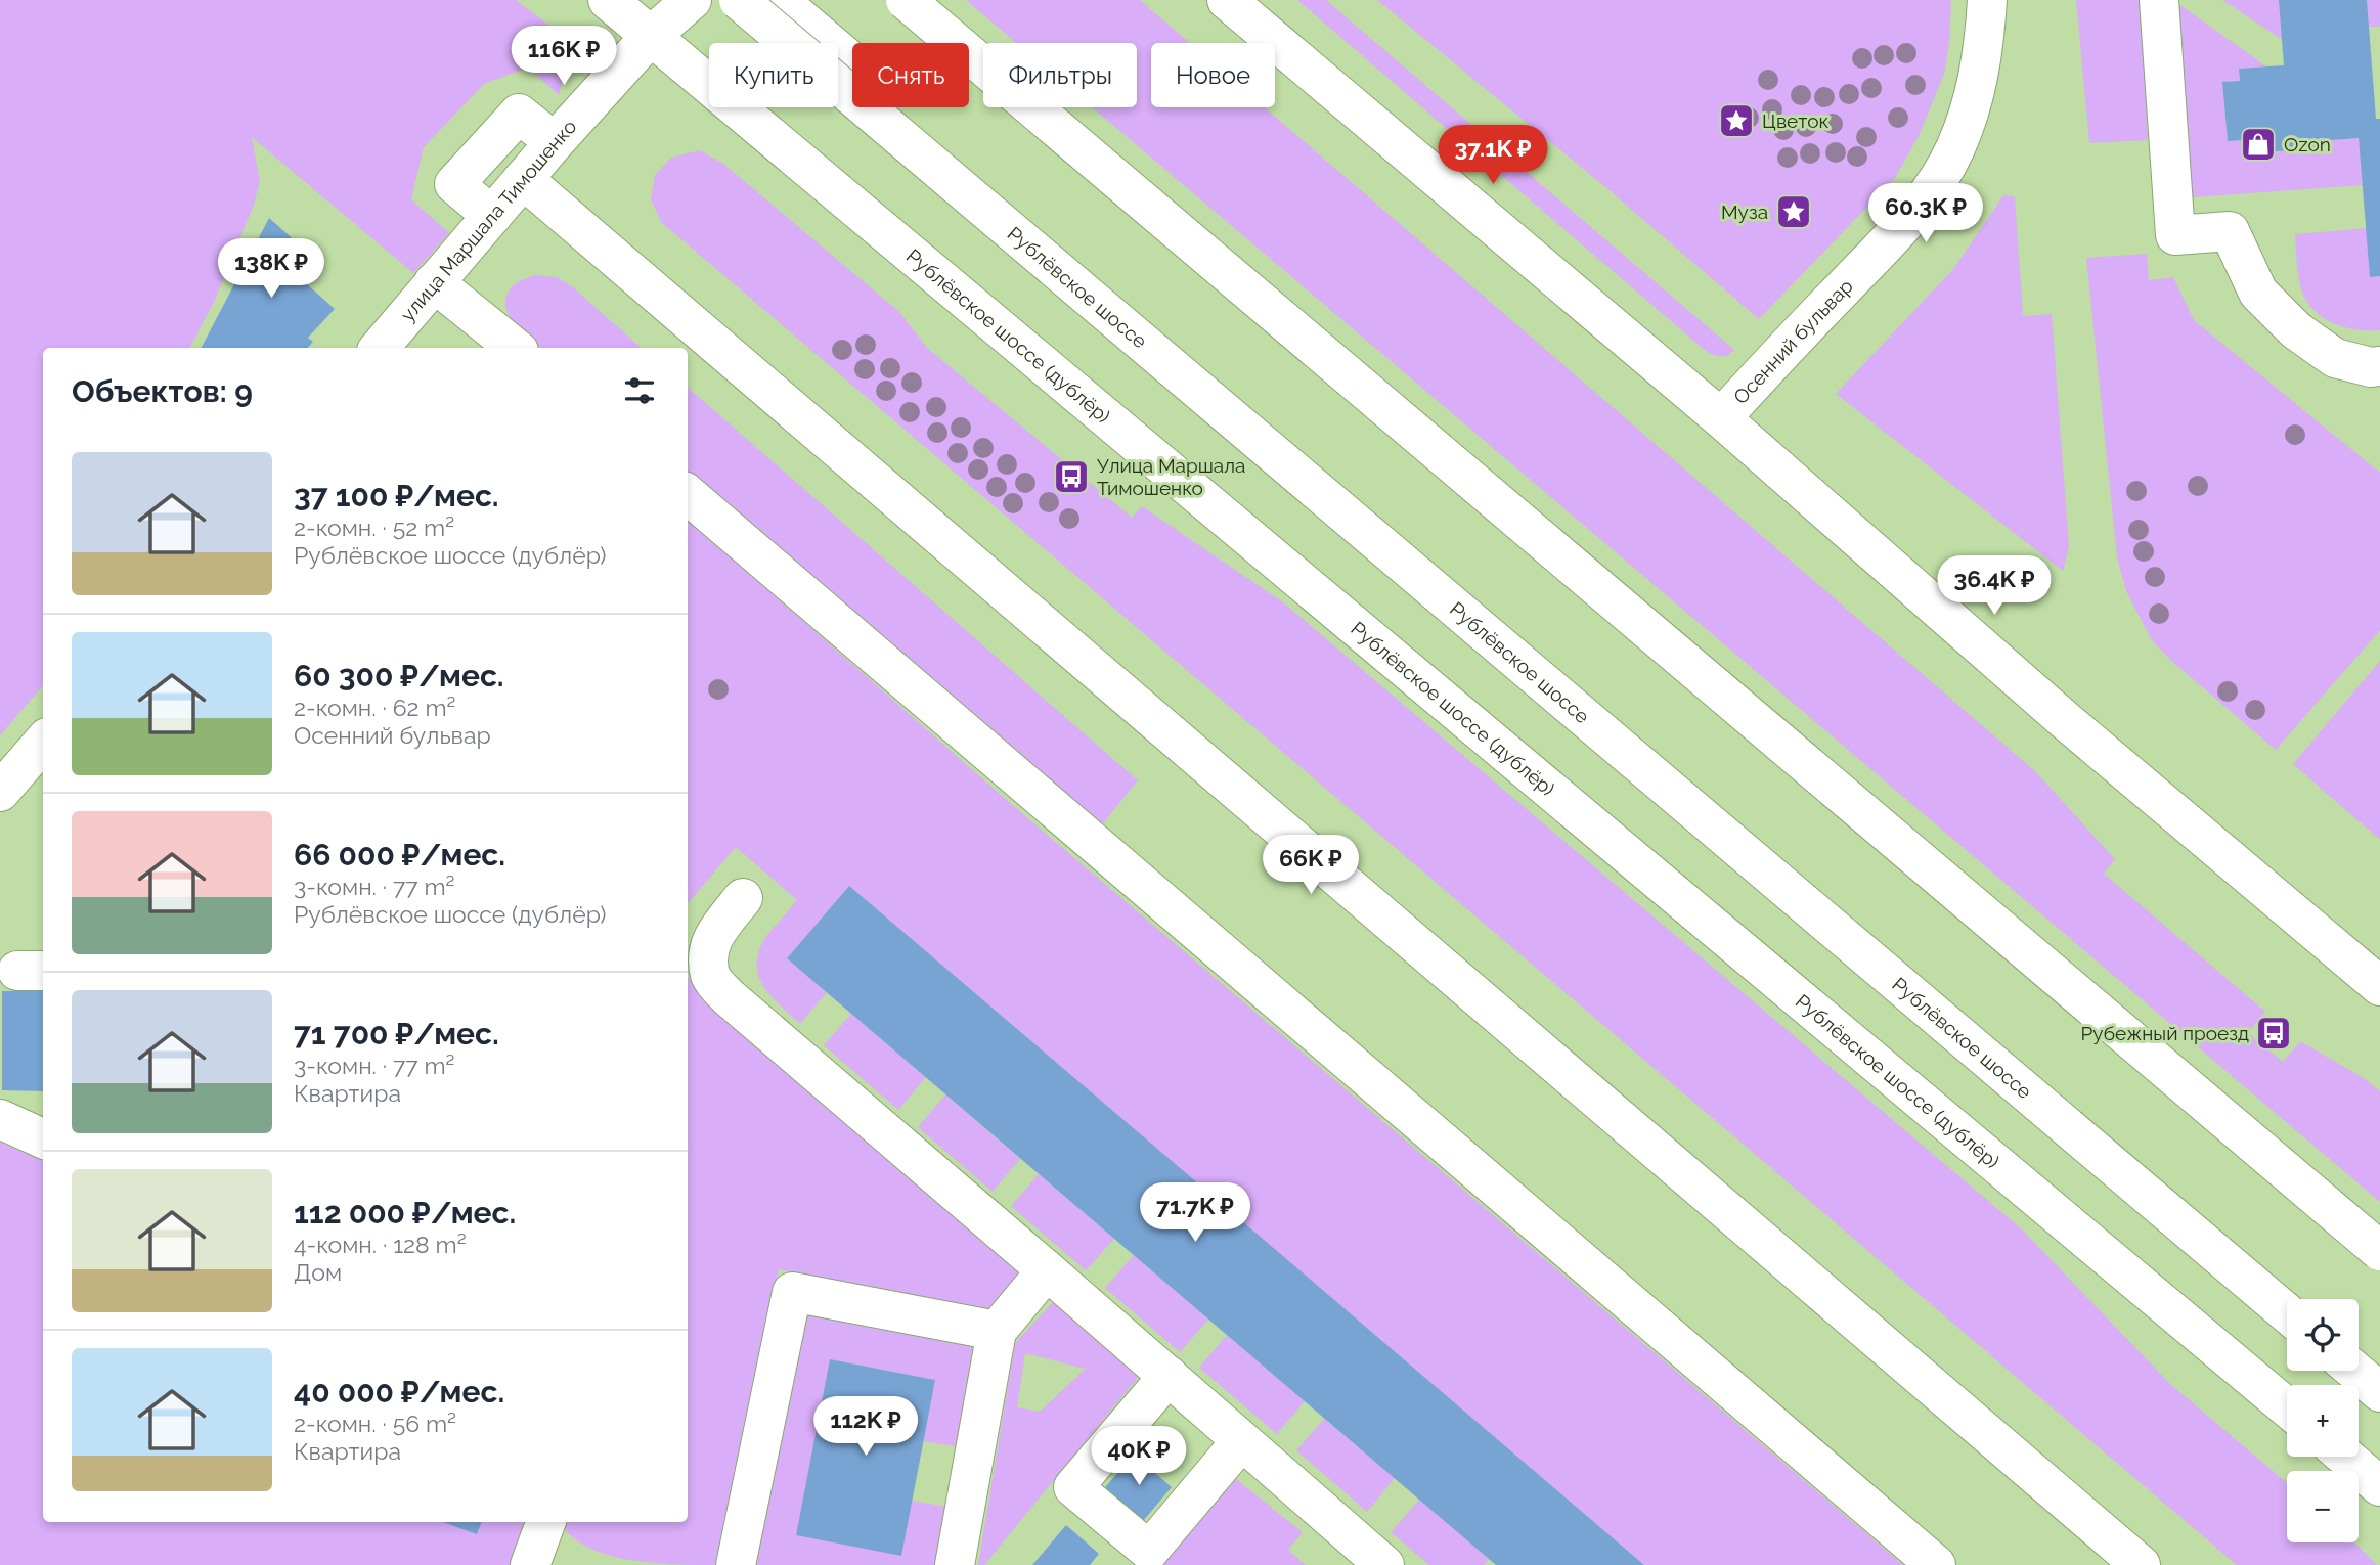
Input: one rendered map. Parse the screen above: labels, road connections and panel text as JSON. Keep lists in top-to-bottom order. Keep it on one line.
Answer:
{"streets":{"main road":["улица Маршала Тимошенко","Рублёвское шоссе","Рублёвское шоссе (дублёр)","Осенний бульвар"]},"crossings":[["улица Маршала Тимошенко","Рублёвское шоссе (дублёр)"]],"places":{"place":["Цветок","Муза"],"shop":["Ozon"],"bus stop":["Улица Маршала Тимошенко","Рубежный проезд"]},"page":{"price":["116K ₽","37.1K ₽","60.3K ₽","138K ₽","36.4K ₽","66K ₽","71.7K ₽","112K ₽","40K ₽"],"chip":["Купить","Снять","Фильтры","Новое"],"heading":"Объектов: 9","list":[{"name":"37 100 ₽/мес.","note":"2-комн. · 52 m² · Рублёвское шоссе (дублёр)"},{"name":"60 300 ₽/мес.","note":"2-комн. · 62 m² · Осенний бульвар"},{"name":"66 000 ₽/мес.","note":"3-комн. · 77 m² · Рублёвское шоссе (дублёр)"},{"name":"71 700 ₽/мес.","note":"3-комн. · 77 m² · Квартира"},{"name":"112 000 ₽/мес.","note":"4-комн. · 128 m² · Дом"},{"name":"40 000 ₽/мес.","note":"2-комн. · 56 m² · Квартира"}],"map_buttons":["+","−"]}}
